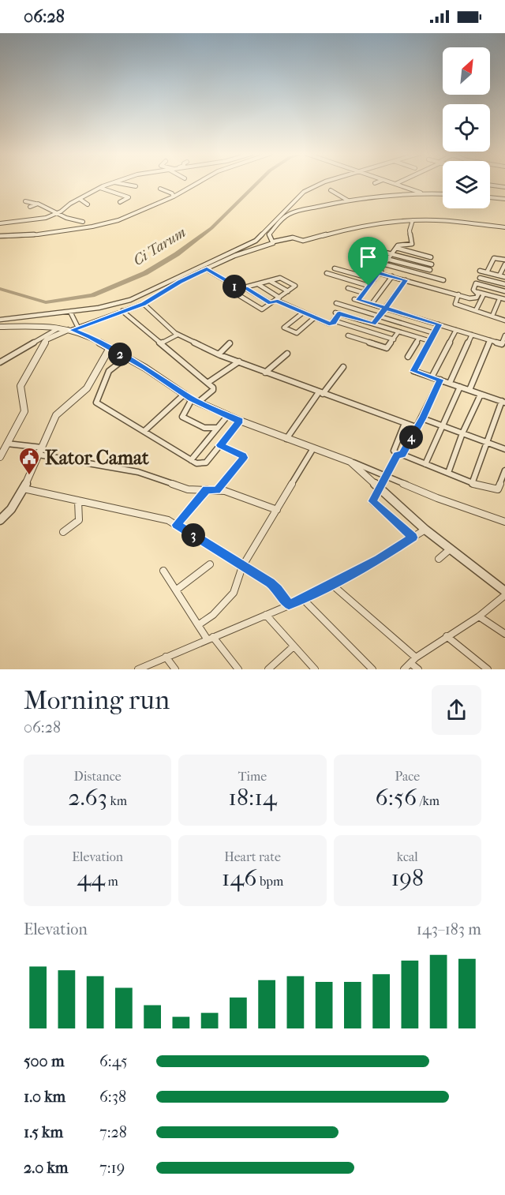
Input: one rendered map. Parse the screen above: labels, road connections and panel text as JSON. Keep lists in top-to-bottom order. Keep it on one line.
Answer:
{"water":["Ci Tarum"],"places":{"public building":["Kator Camat"]},"north":"top right","page":{"status":"06:28","pins":["1","2","4","3"],"heading":["Morning run","06:28"],"stats":[["Distance","2.63 km"],["Time","18:14"],["Pace","6:56 /km"],["Elevation","44 m"],["Heart rate","146 bpm"],["kcal","198"]],"chart":["Elevation","143–183 m"],"list":[{"name":"500 m","note":"6:45"},{"name":"1.0 km","note":"6:38"},{"name":"1.5 km","note":"7:28"},{"name":"2.0 km","note":"7:19"}]}}
